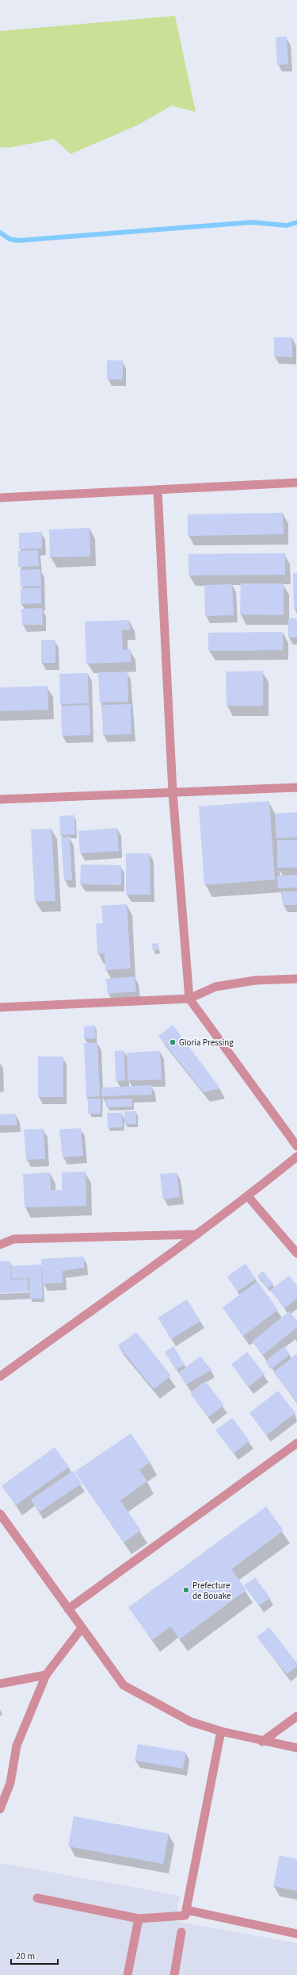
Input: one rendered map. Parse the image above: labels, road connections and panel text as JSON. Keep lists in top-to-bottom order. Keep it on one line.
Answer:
{"places":["Gloria Pressing","Prefecture de Bouake"],"scale_bar":"20 m"}
